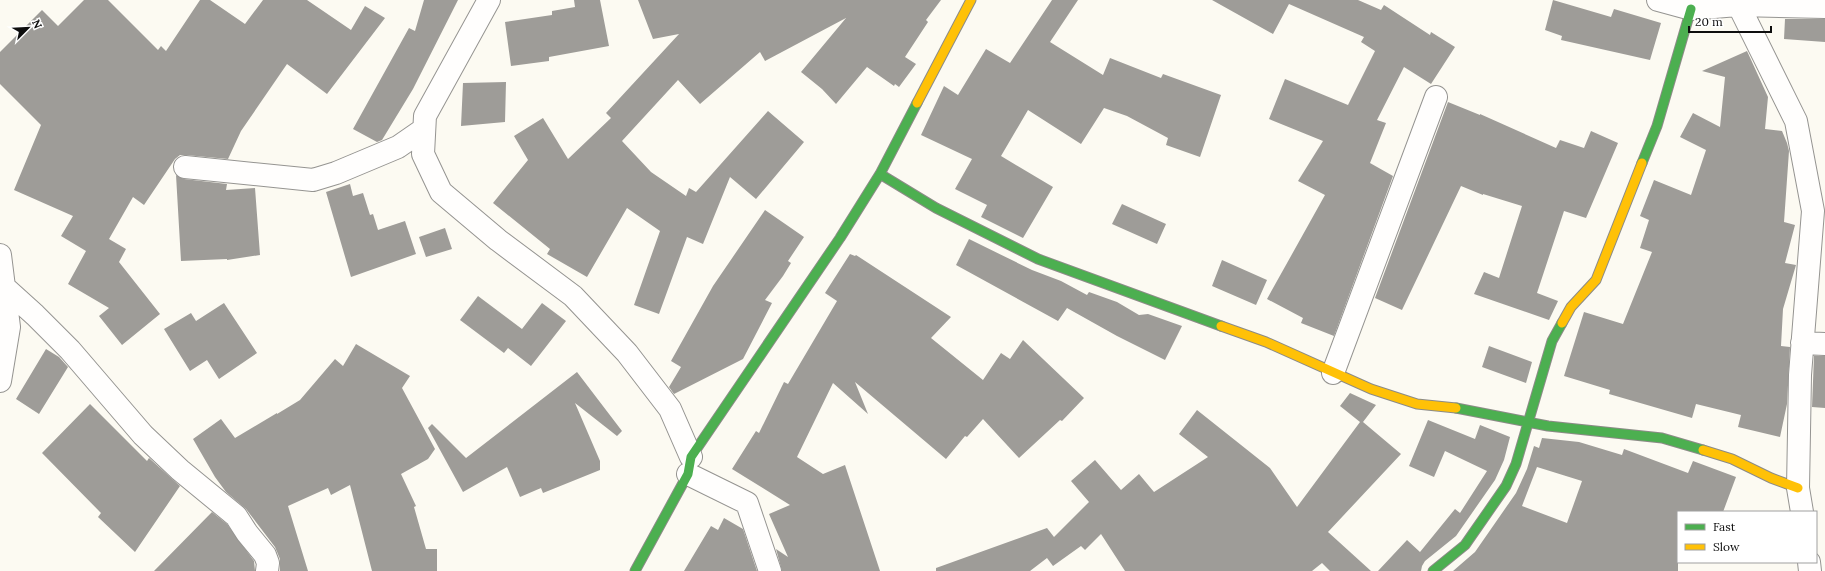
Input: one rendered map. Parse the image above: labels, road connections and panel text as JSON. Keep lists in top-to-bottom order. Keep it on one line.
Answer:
{"legend":["Fast","Slow"],"scale_bar":"20 m","north":"top right"}
